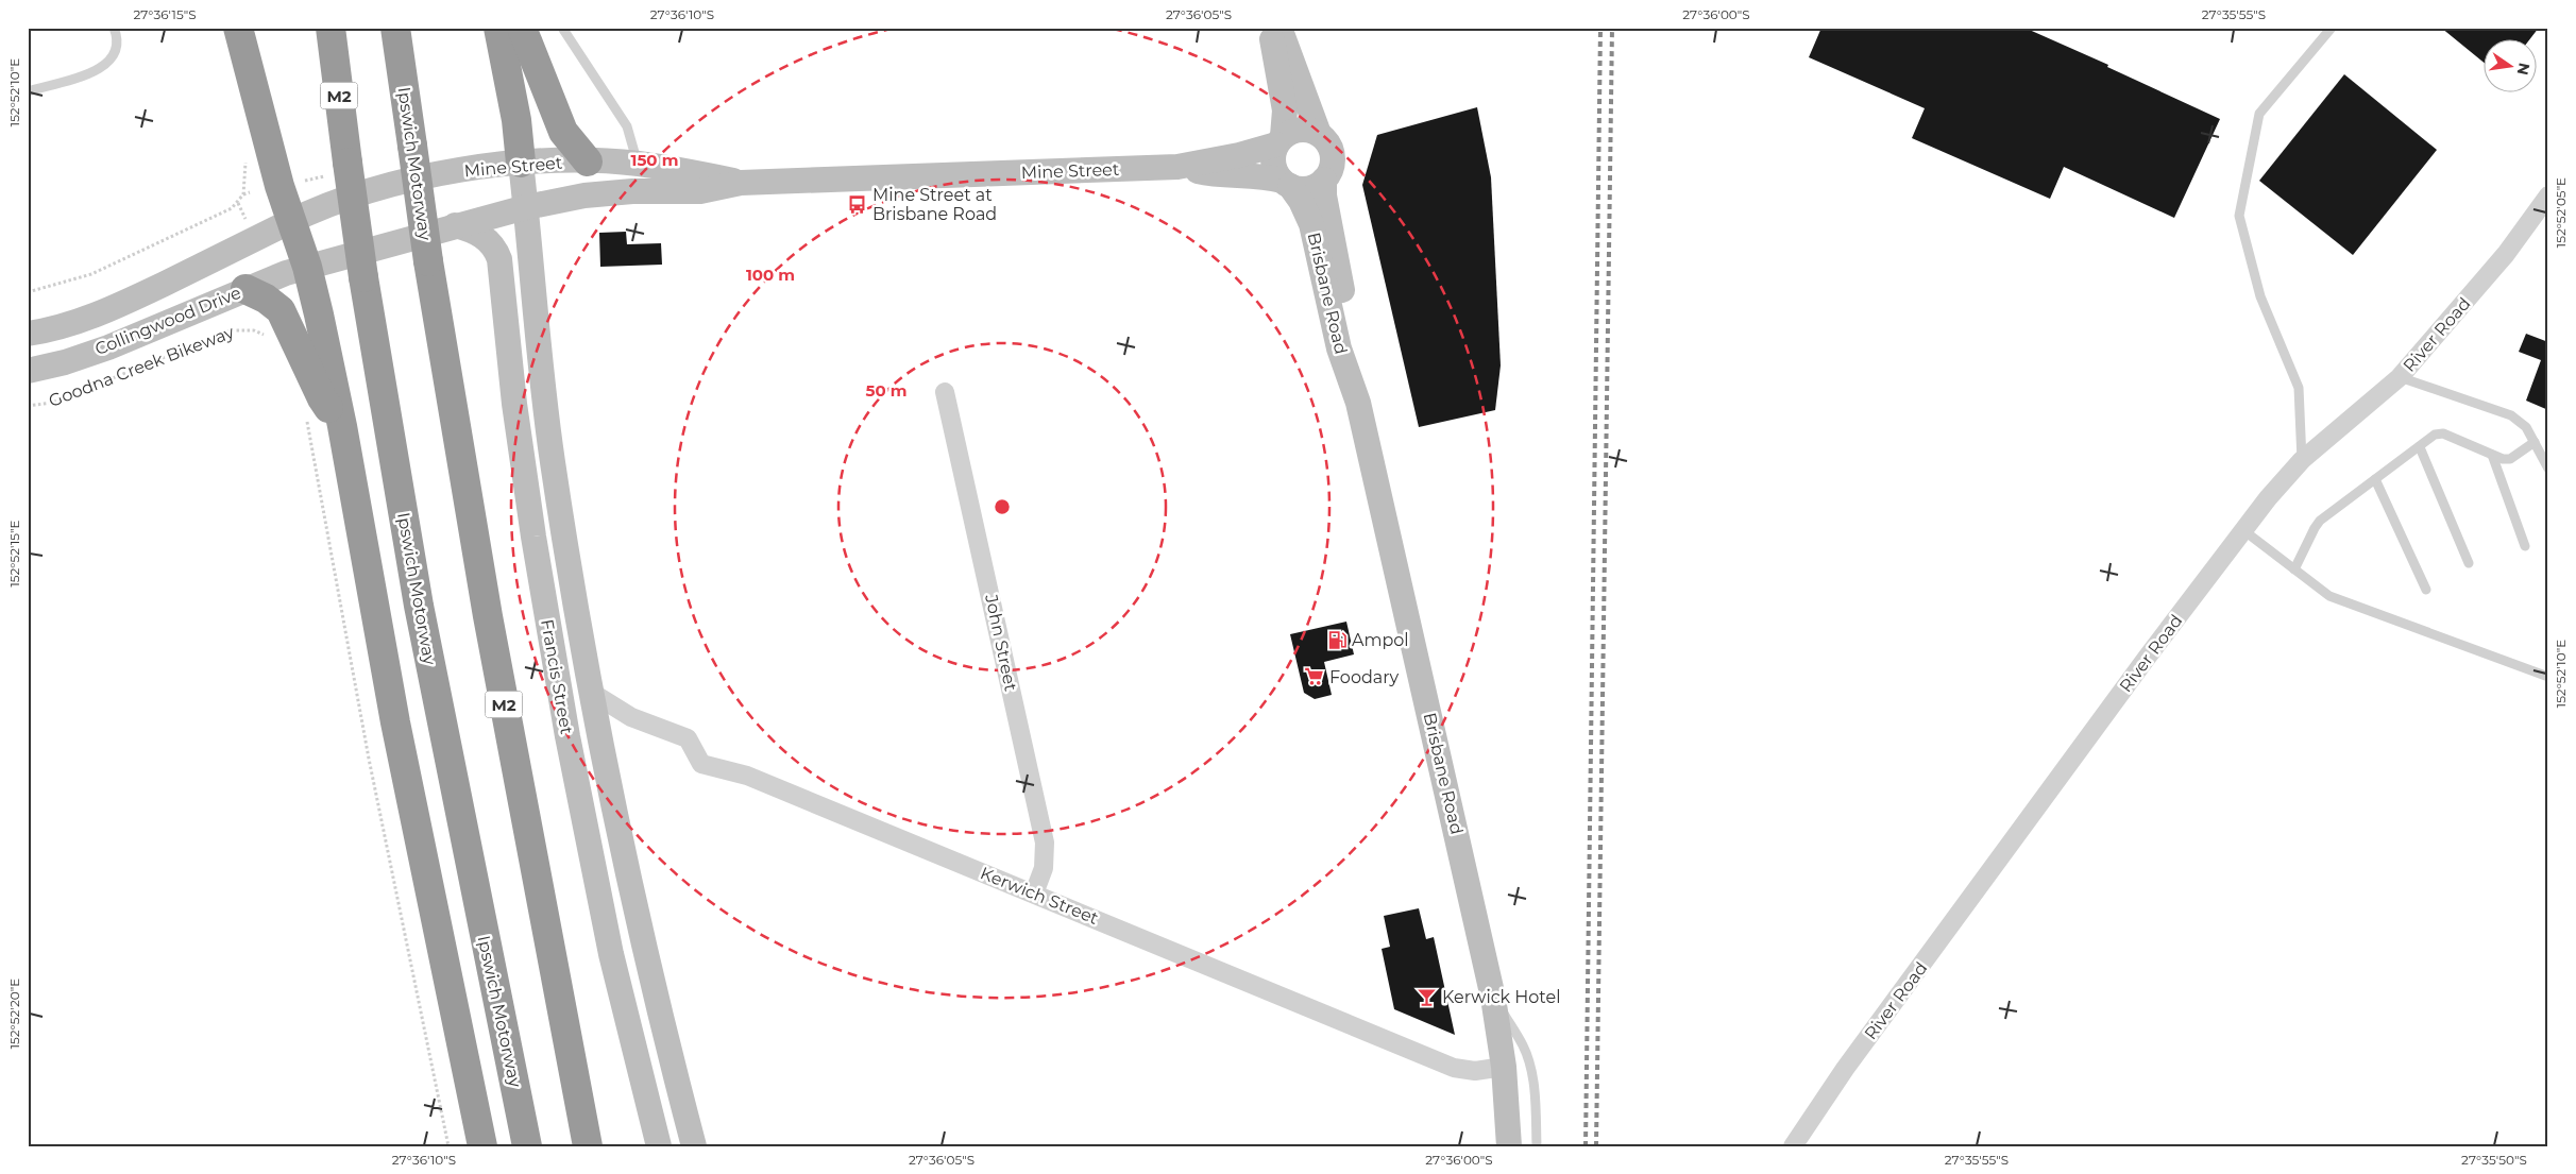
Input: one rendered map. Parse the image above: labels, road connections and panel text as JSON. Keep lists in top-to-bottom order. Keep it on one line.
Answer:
{"streets":{"highway":["M2","Ipswich Motorway"],"main road":["Mine Street","Brisbane Road","Collingwood Drive","Francis Street"],"street":["River Road","John Street","Kerwich Street"],"path":["Goodna Creek Bikeway"]},"crossings":[["Mine Street","Brisbane Road"],["Mine Street","Collingwood Drive"],["Mine Street","Francis Street"],["Brisbane Road","Kerwich Street"],["John Street","Kerwich Street"],["Francis Street","Kerwich Street"]],"places":{"bus stop":["Mine Street at Brisbane Road"],"fuel station":["Ampol"],"supermarket":["Foodary"],"bar":["Kerwick Hotel"]},"north":"right","coordinates":["27°36'15\"S","27°36'10\"S","27°36'05\"S","27°36'00\"S","27°35'55\"S","152°52'10\"E","152°52'05\"E","152°52'15\"E","152°52'20\"E","27°35'50\"S"],"rings":["150 m","100 m","50 m"]}
